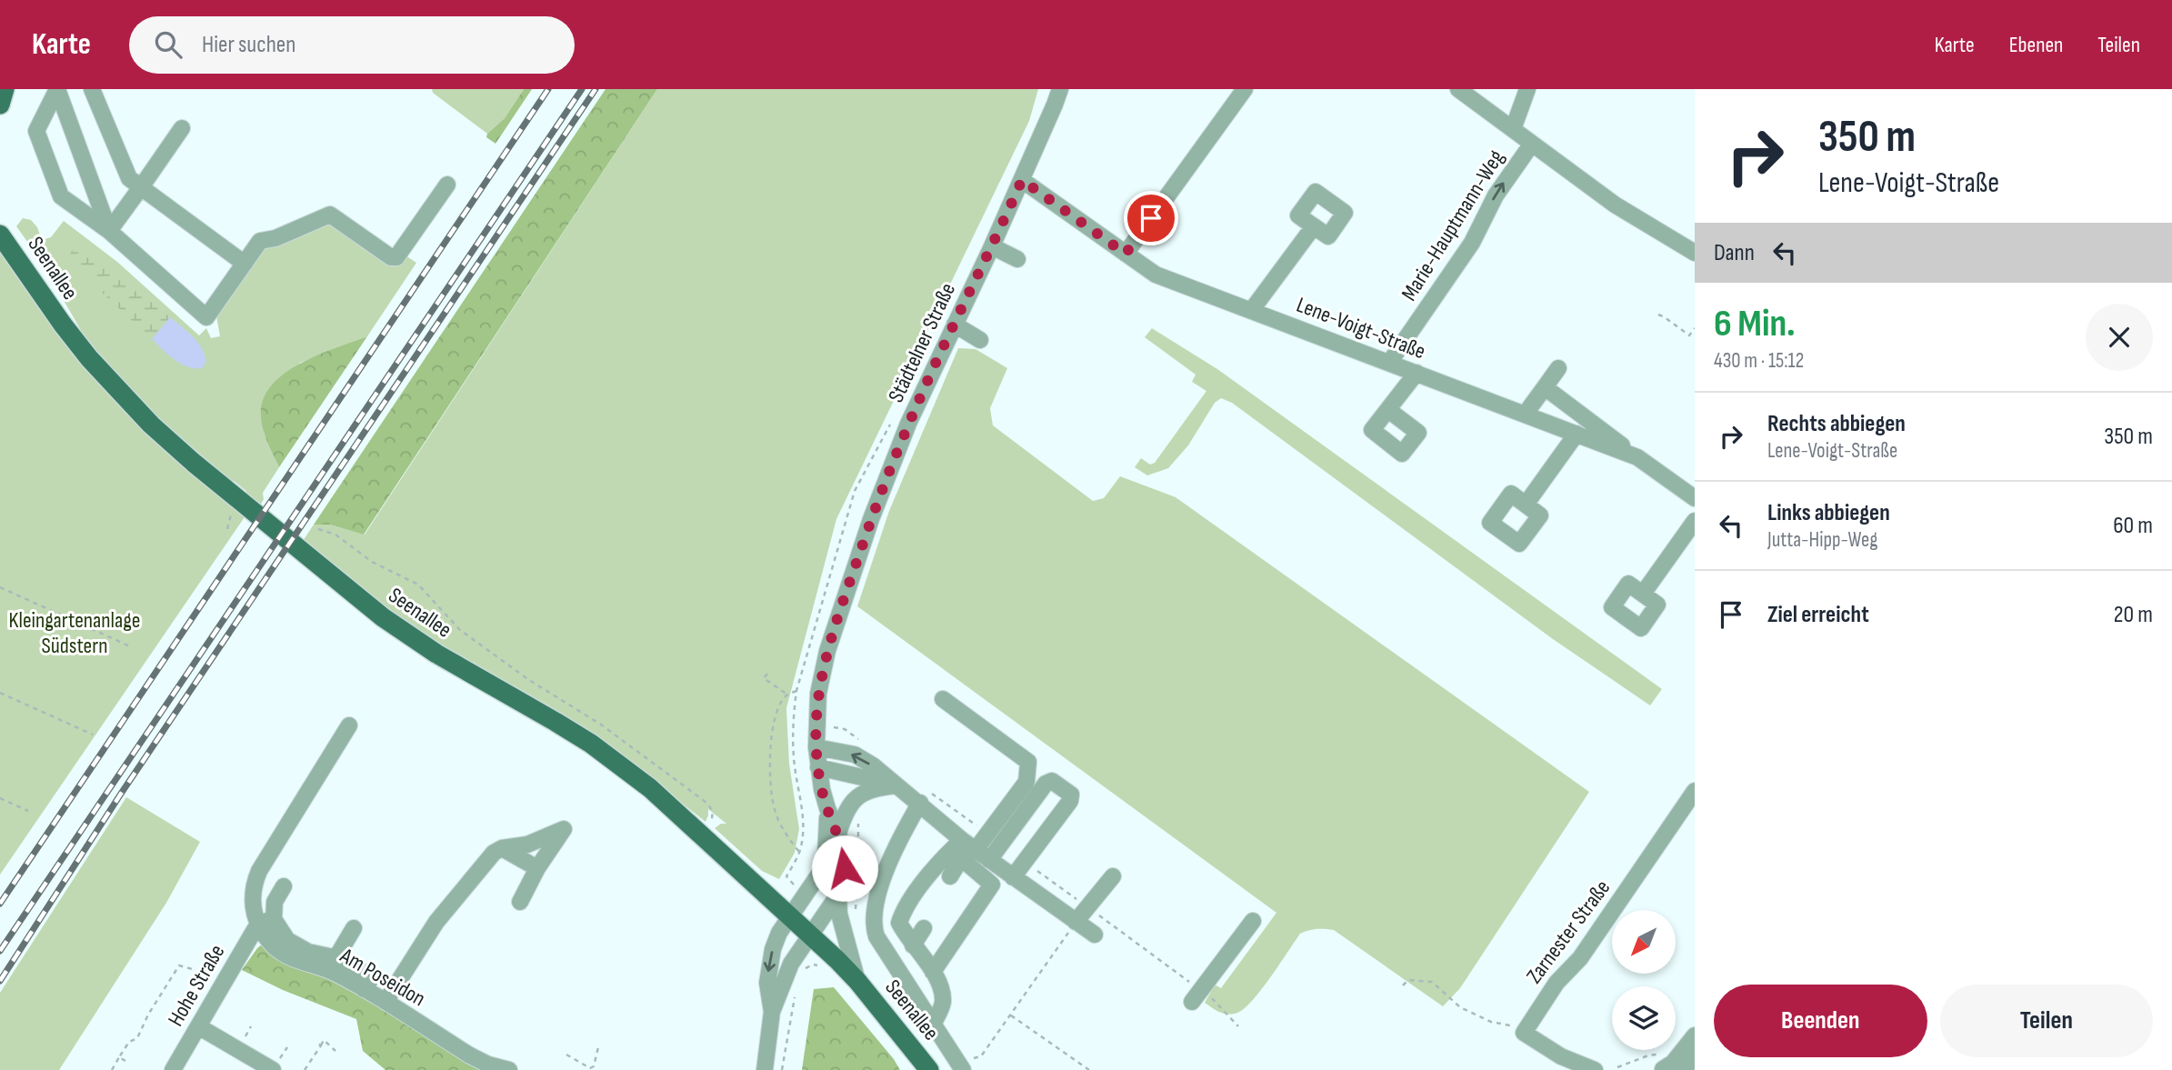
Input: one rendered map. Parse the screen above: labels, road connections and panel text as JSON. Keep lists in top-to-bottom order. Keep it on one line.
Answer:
{"streets":{"main road":["Seenallee"],"street":["Marie-Hauptmann-Weg","Lene-Voigt-Straße","Städtelner Straße","Zarnester Straße","Am Poseidon","Hohe Straße"]},"crossings":[["Marie-Hauptmann-Weg","Lene-Voigt-Straße"],["Seenallee","Städtelner Straße"],["Lene-Voigt-Straße","Städtelner Straße"],["Am Poseidon","Hohe Straße"]],"parks":["Kleingartenanlage Südstern"],"north":"bottom left","page":{"header":"Karte","search":"Hier suchen","nav":["Karte","Ebenen","Teilen"],"turn":["350 m","Lene-Voigt-Straße"],"then":"Dann","heading":["6 Min.","430 m · 15:12"],"list":[{"name":"Rechts abbiegen","note":"Lene-Voigt-Straße","value":"350 m"},{"name":"Links abbiegen","note":"Jutta-Hipp-Weg","value":"60 m"},{"name":"Ziel erreicht","value":"20 m"}],"buttons":["Beenden","Teilen"]}}
